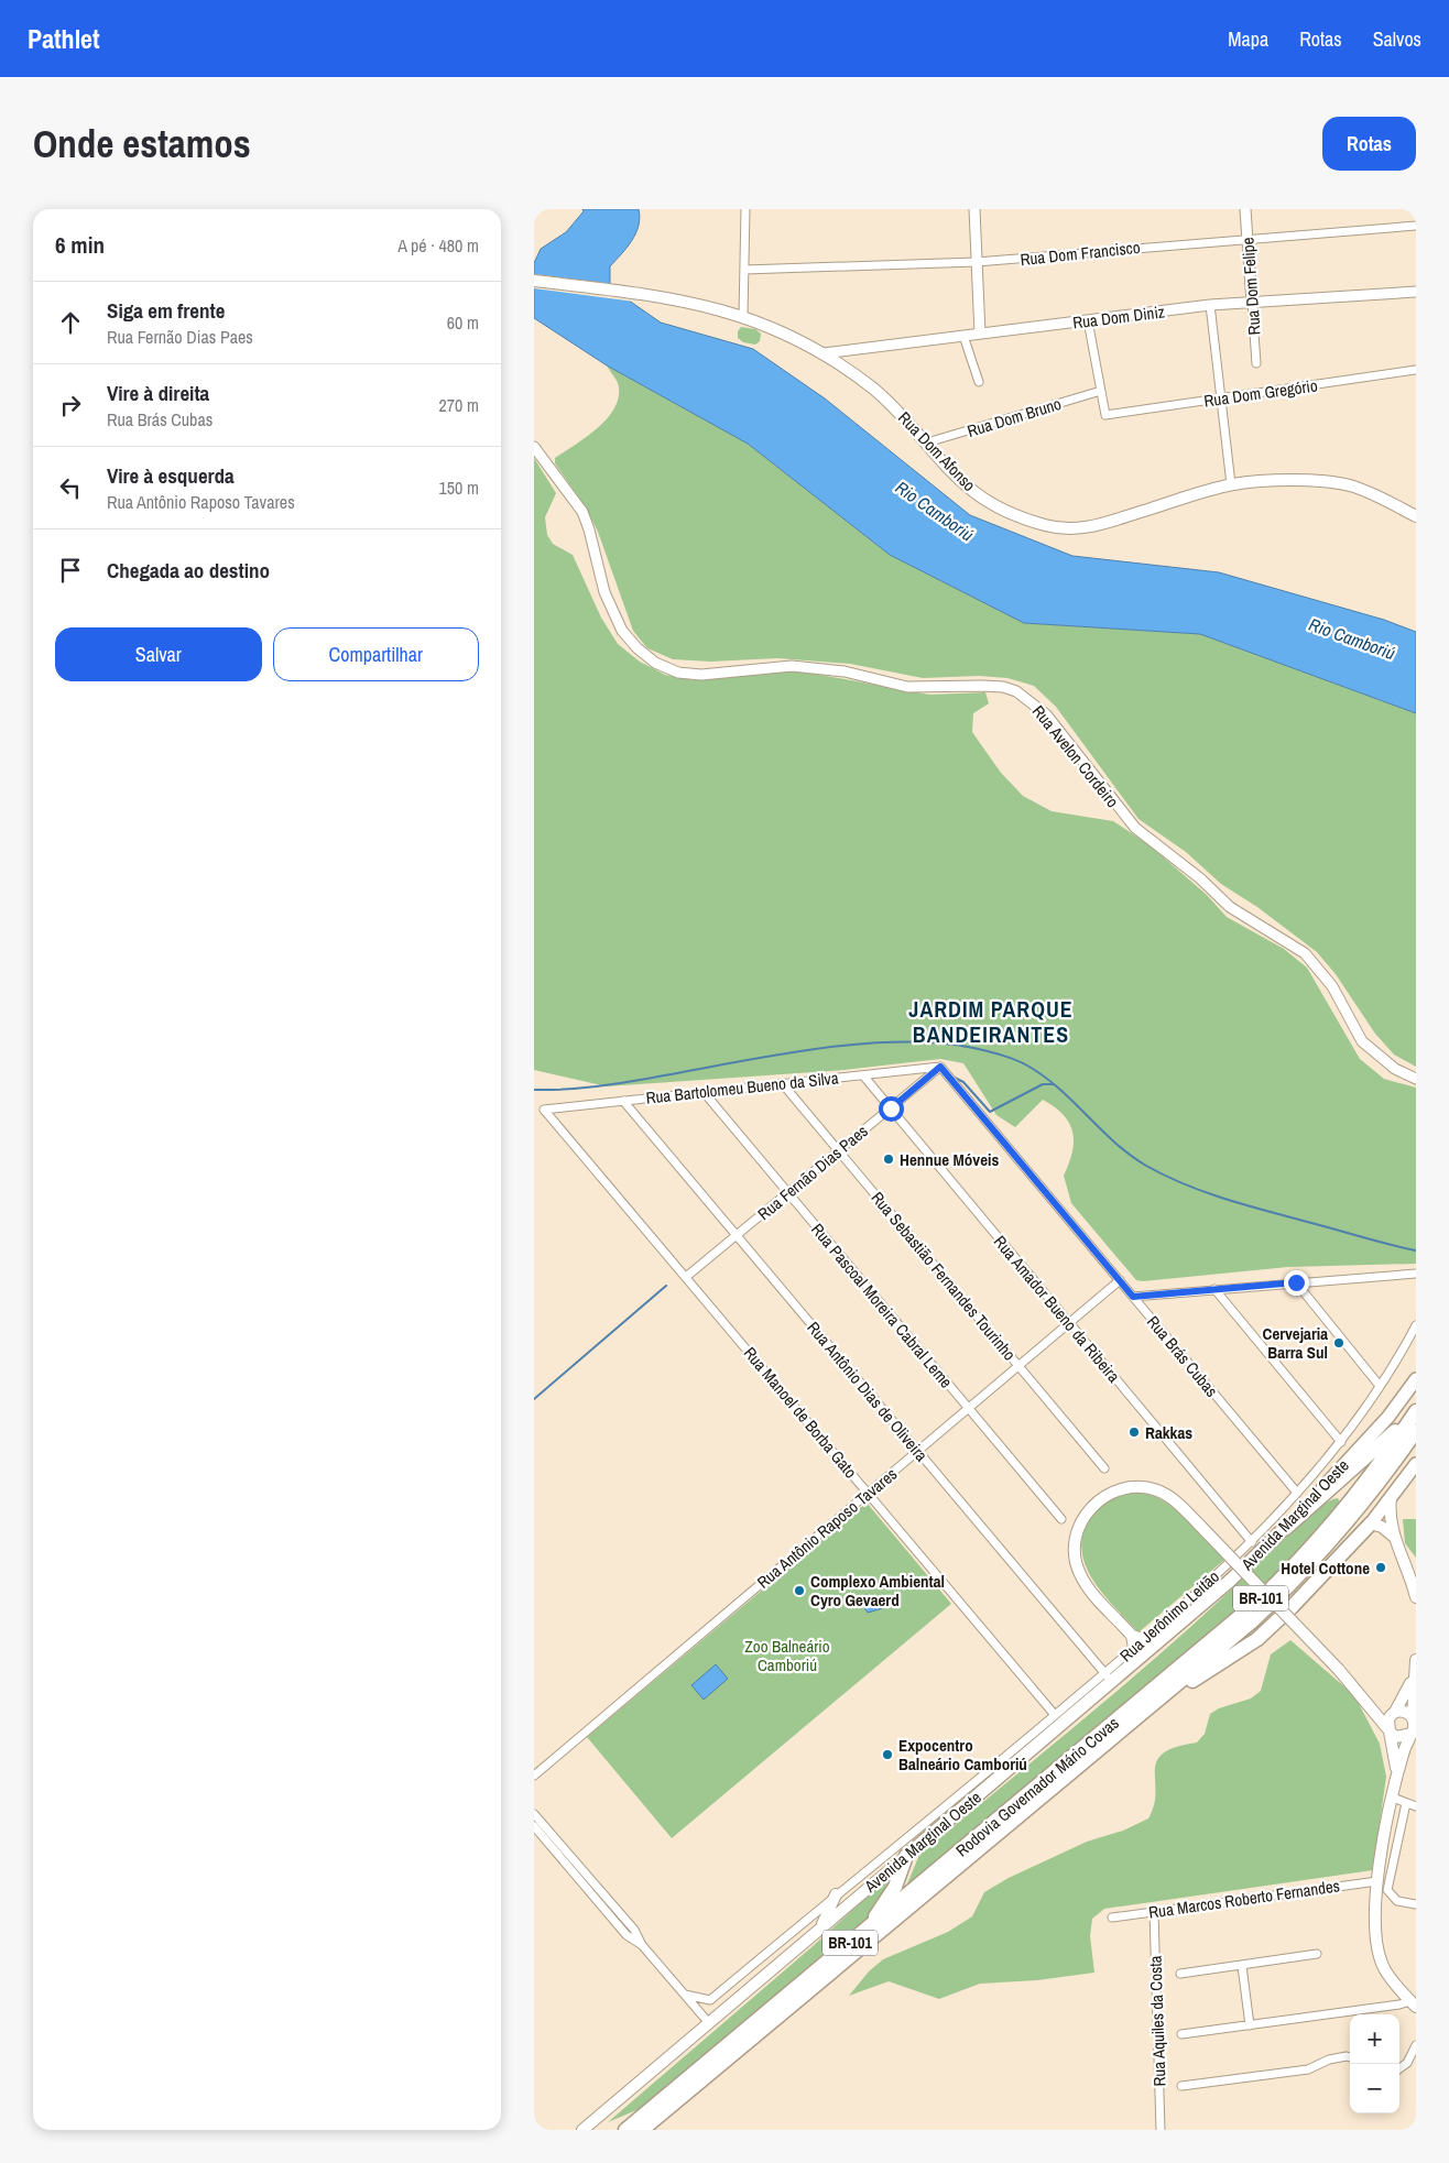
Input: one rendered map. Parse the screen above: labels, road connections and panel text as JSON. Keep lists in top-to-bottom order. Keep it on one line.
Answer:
{"streets":{"highway":["BR-101","Rodovia Governador Mário Covas"],"main road":["Rua Dom Afonso","Avenida Marginal Oeste"],"street":["Rua Dom Francisco","Rua Dom Felipe","Rua Dom Diniz","Rua Dom Gregório","Rua Dom Bruno","Rua Avelon Cordeiro","Rua Bartolomeu Bueno da Silva","Rua Fernão Dias Paes","Rua Sebastião Fernandes Tourinho","Rua Pascoal Moreira Cabral Leme","Rua Amador Bueno da Ribeira","Rua Brás Cubas","Rua Antônio Dias de Oliveira","Rua Manoel de Borba Gato","Rua Antônio Raposo Tavares","Rua Jerônimo Leitão","Rua Marcos Roberto Fernandes","Rua Aquiles da Costa"]},"crossings":[["Rua Dom Francisco","Rua Dom Felipe"],["Rua Dom Felipe","Rua Dom Diniz"],["Rua Dom Diniz","Rua Dom Afonso"],["Rua Dom Gregório","Rua Dom Bruno"],["Rua Dom Bruno","Rua Dom Afonso"],["Rua Bartolomeu Bueno da Silva","Rua Fernão Dias Paes"],["Rua Bartolomeu Bueno da Silva","Rua Sebastião Fernandes Tourinho"],["Rua Bartolomeu Bueno da Silva","Rua Pascoal Moreira Cabral Leme"],["Rua Bartolomeu Bueno da Silva","Rua Amador Bueno da Ribeira"],["Rua Bartolomeu Bueno da Silva","Rua Brás Cubas"],["Rua Bartolomeu Bueno da Silva","Rua Antônio Dias de Oliveira"],["Rua Bartolomeu Bueno da Silva","Rua Manoel de Borba Gato"],["Rua Fernão Dias Paes","Rua Sebastião Fernandes Tourinho"],["Rua Fernão Dias Paes","Rua Pascoal Moreira Cabral Leme"],["Rua Fernão Dias Paes","Rua Amador Bueno da Ribeira"],["Rua Fernão Dias Paes","Rua Brás Cubas"],["Rua Fernão Dias Paes","Rua Antônio Dias de Oliveira"],["Rua Fernão Dias Paes","Rua Manoel de Borba Gato"],["Rua Sebastião Fernandes Tourinho","Rua Antônio Raposo Tavares"],["Rua Pascoal Moreira Cabral Leme","Rua Antônio Raposo Tavares"],["Rua Amador Bueno da Ribeira","Rua Antônio Raposo Tavares"],["Rua Amador Bueno da Ribeira","Rua Jerônimo Leitão"],["Rua Brás Cubas","Rua Antônio Raposo Tavares"],["Rua Brás Cubas","Rua Jerônimo Leitão"],["Rua Antônio Dias de Oliveira","Avenida Marginal Oeste"],["Rua Antônio Dias de Oliveira","Rua Antônio Raposo Tavares"],["Rua Antônio Dias de Oliveira","Rua Jerônimo Leitão"],["Rua Manoel de Borba Gato","Rua Antônio Raposo Tavares"],["Rua Manoel de Borba Gato","Rua Jerônimo Leitão"],["Avenida Marginal Oeste","Rua Jerônimo Leitão"],["Rua Marcos Roberto Fernandes","Rua Aquiles da Costa"]],"districts":["JARDIM PARQUE BANDEIRANTES"],"water":["Rio Camboriú"],"parks":["Zoo Balneário Camboriú"],"places":["Hennue Móveis","Cervejaria Barra Sul","Rakkas","Hotel Cottone","Complexo Ambiental Cyro Gevaerd","Expocentro Balneário Camboriú"],"page":{"header":"Pathlet","nav":["Mapa","Rotas","Salvos"],"buttons":["Rotas",["Salvar","Compartilhar"]],"title":"Onde estamos","heading":["6 min","A pé · 480 m"],"list":[["Siga em frente","Rua Fernão Dias Paes","60 m"],["Vire à direita","Rua Brás Cubas","270 m"],["Vire à esquerda","Rua Antônio Raposo Tavares","150 m"],"Chegada ao destino"],"map_buttons":["+","−"]}}
